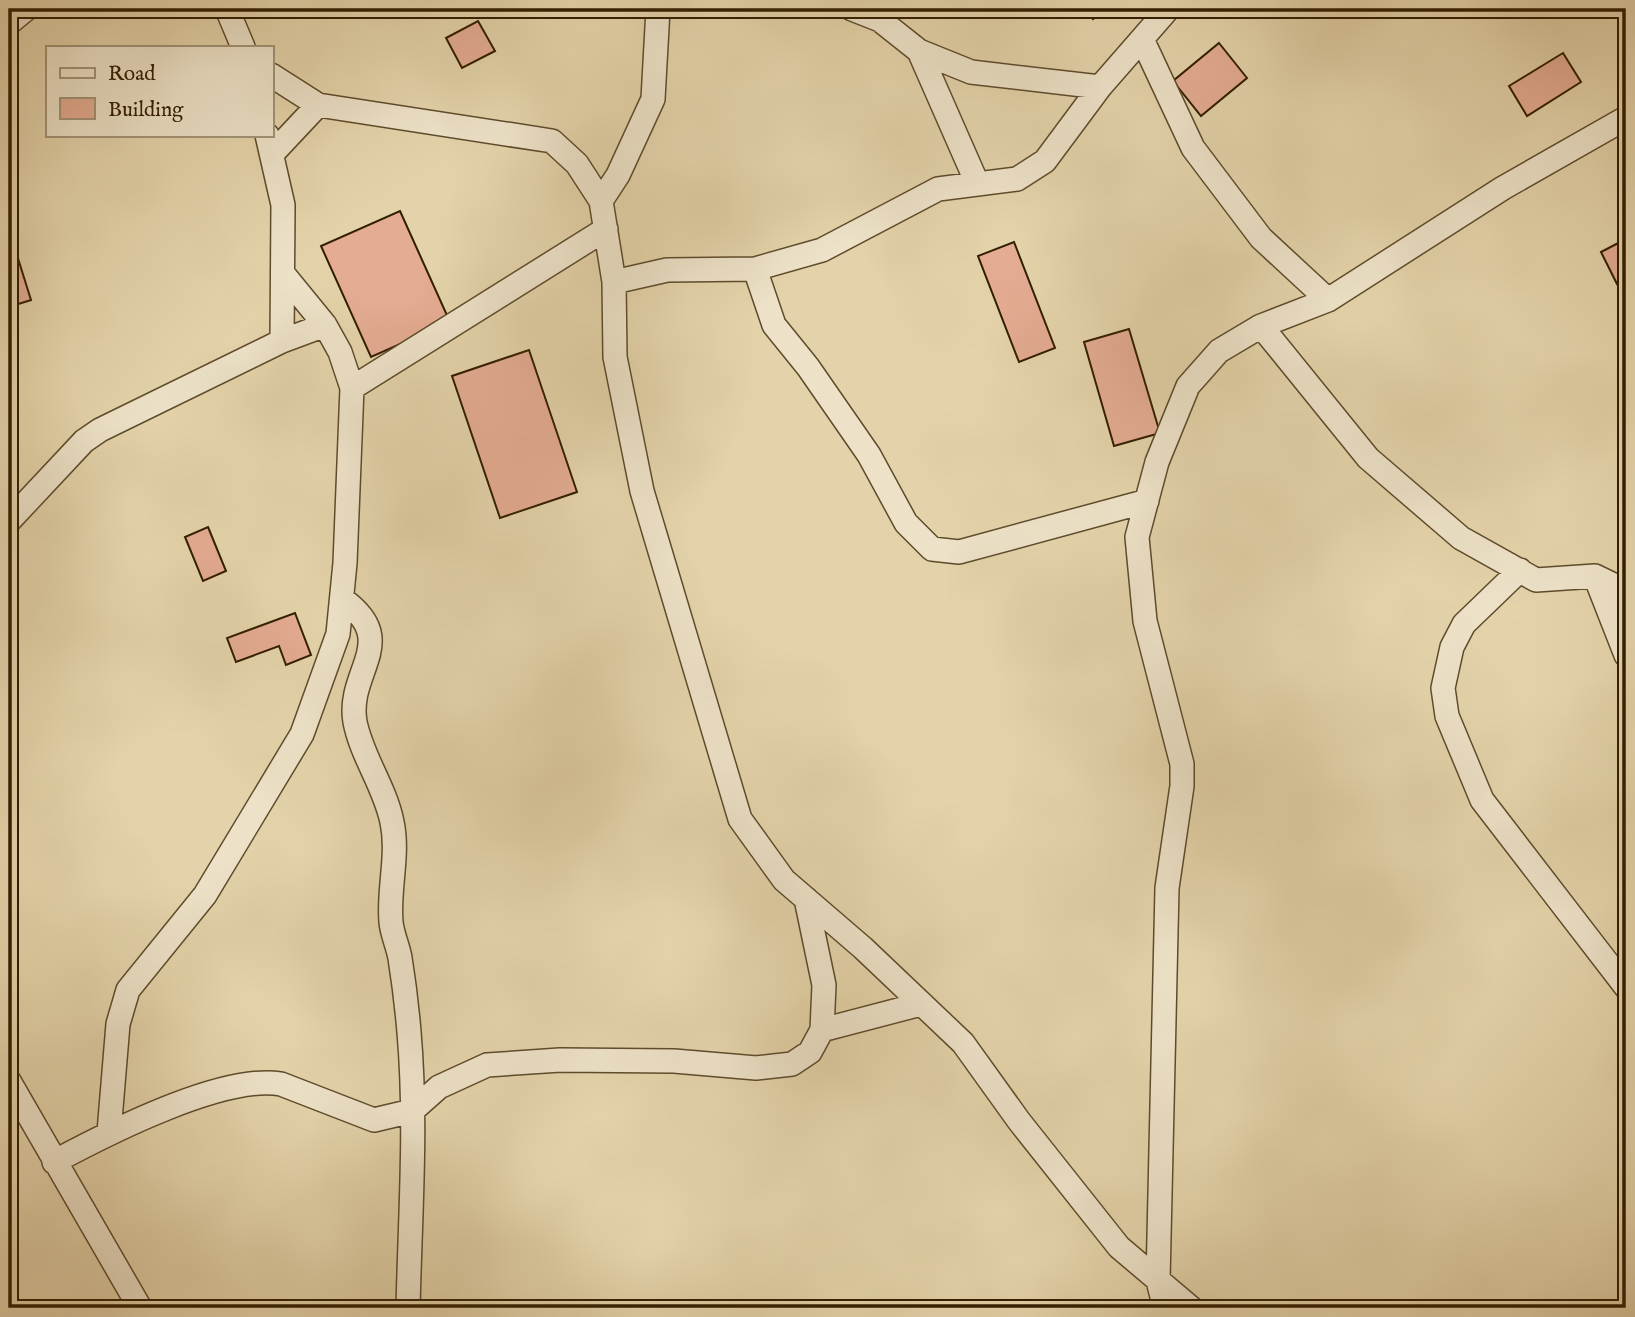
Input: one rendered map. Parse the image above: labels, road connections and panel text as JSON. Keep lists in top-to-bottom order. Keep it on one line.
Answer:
{"legend":["Road","Building"]}
